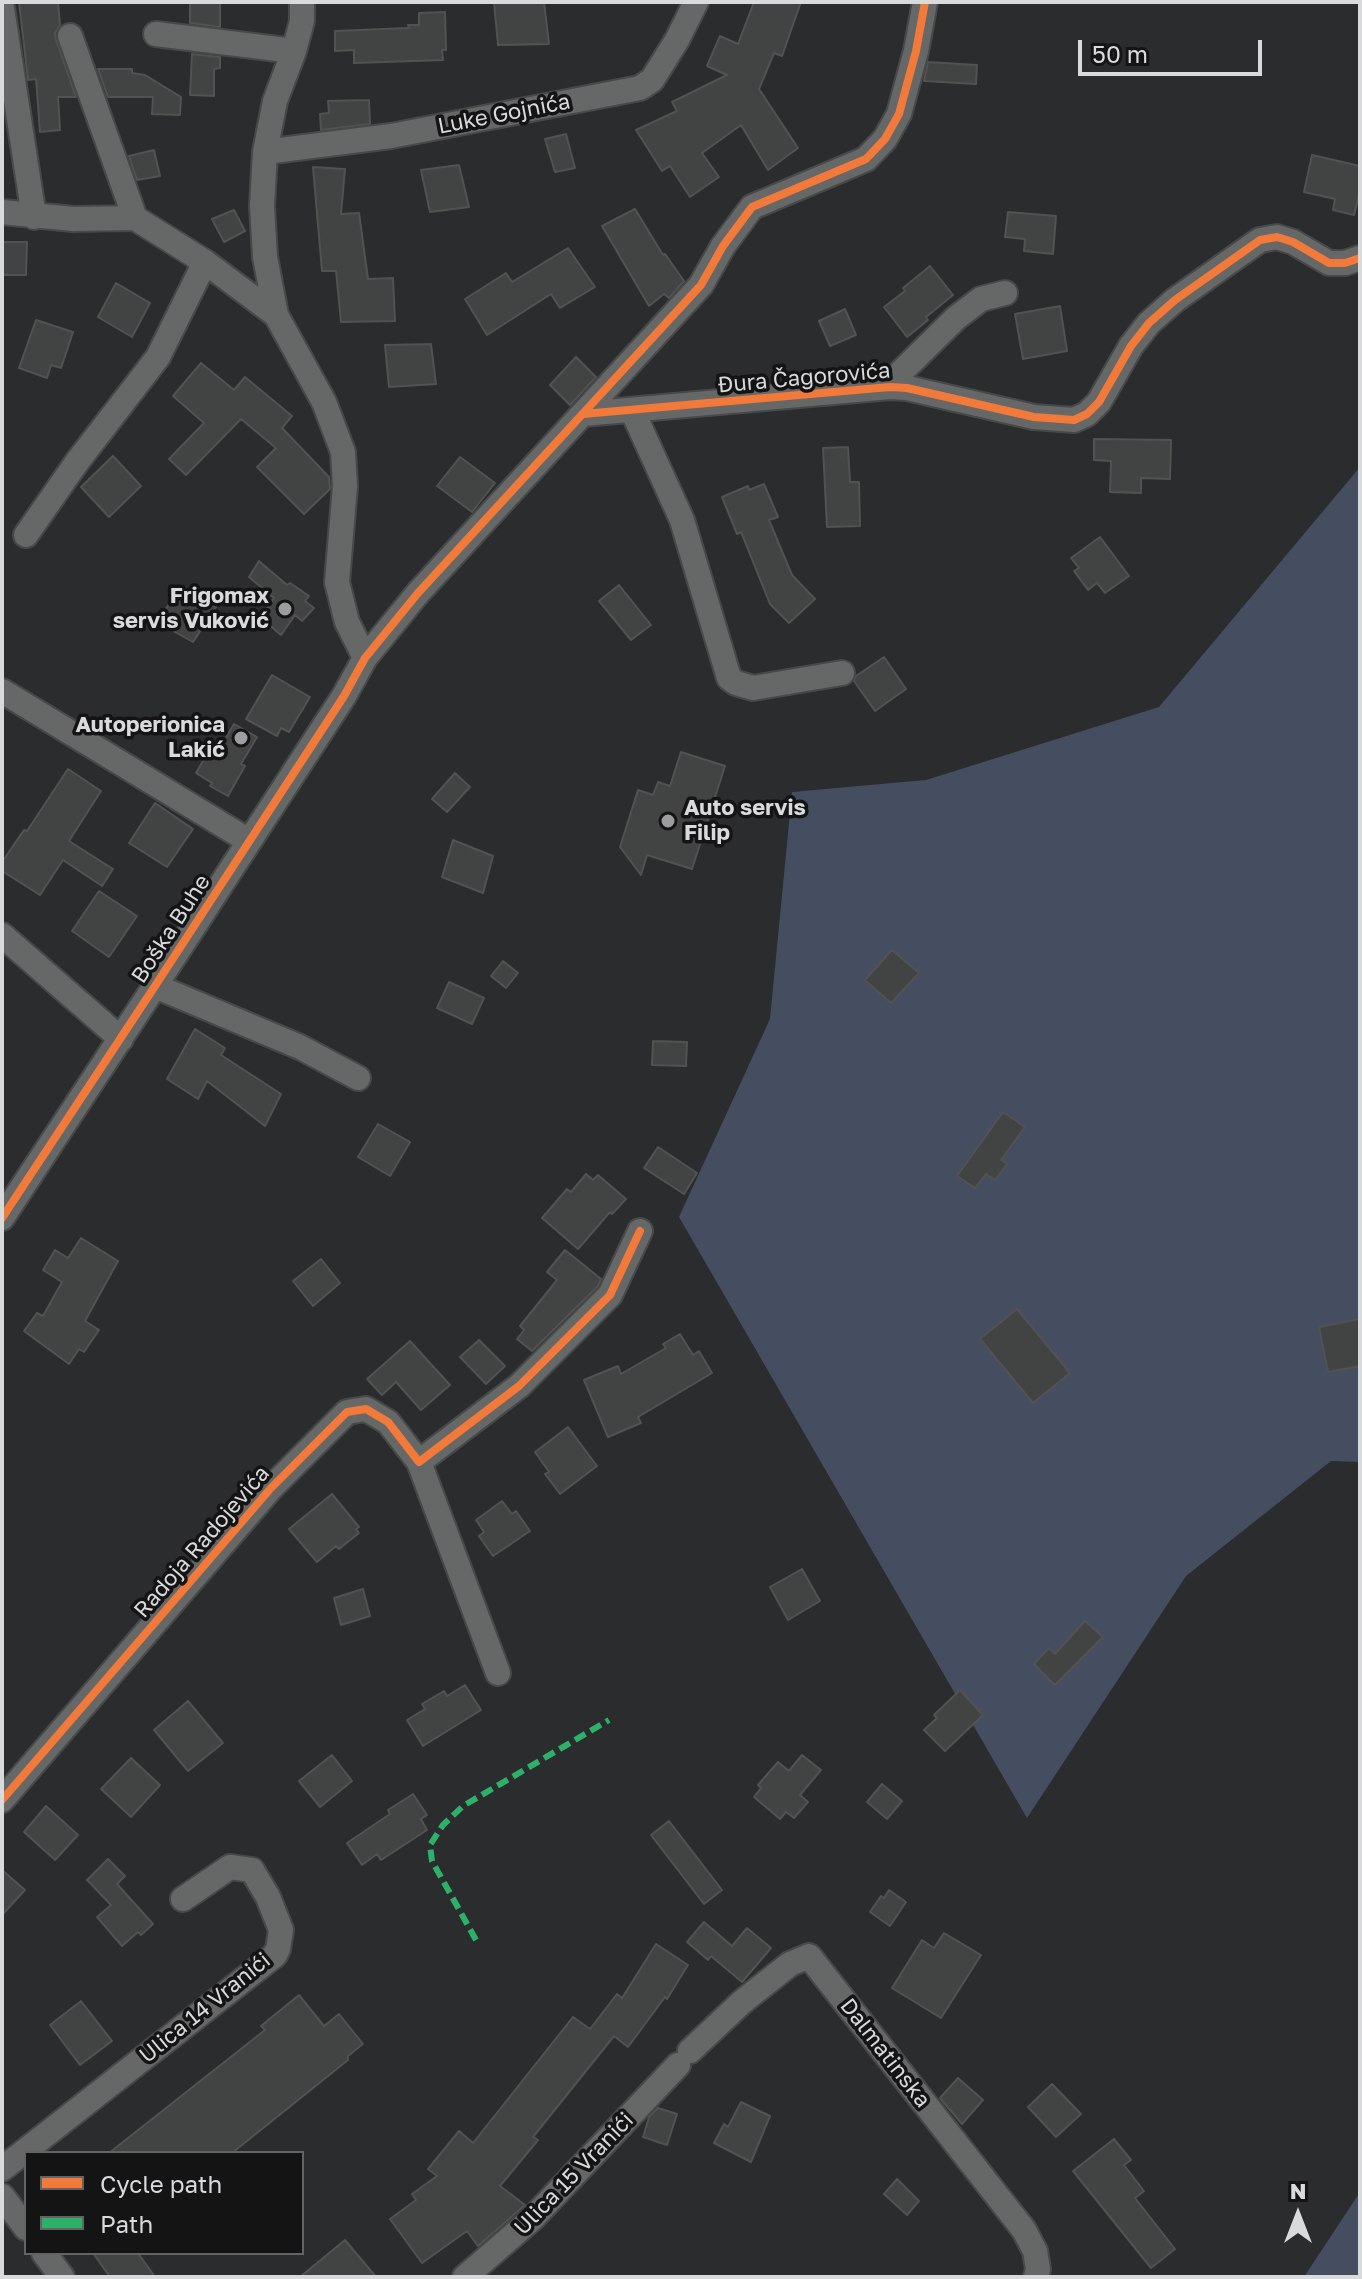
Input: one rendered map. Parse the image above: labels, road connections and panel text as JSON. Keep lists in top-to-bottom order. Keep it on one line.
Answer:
{"streets":{"street":["Luke Gojnića","Đura Čagorovića","Boška Buhe","Radoja Radojevića","Ulica 14 Vranići","Dalmatinska","Ulica 15 Vranići"]},"crossings":[["Dalmatinska","Ulica 15 Vranići"]],"places":["Frigomax servis Vuković","Autoperionica Lakić","Auto servis Filip"],"legend":["Cycle path","Path"],"scale_bar":"50 m","north":"top"}
